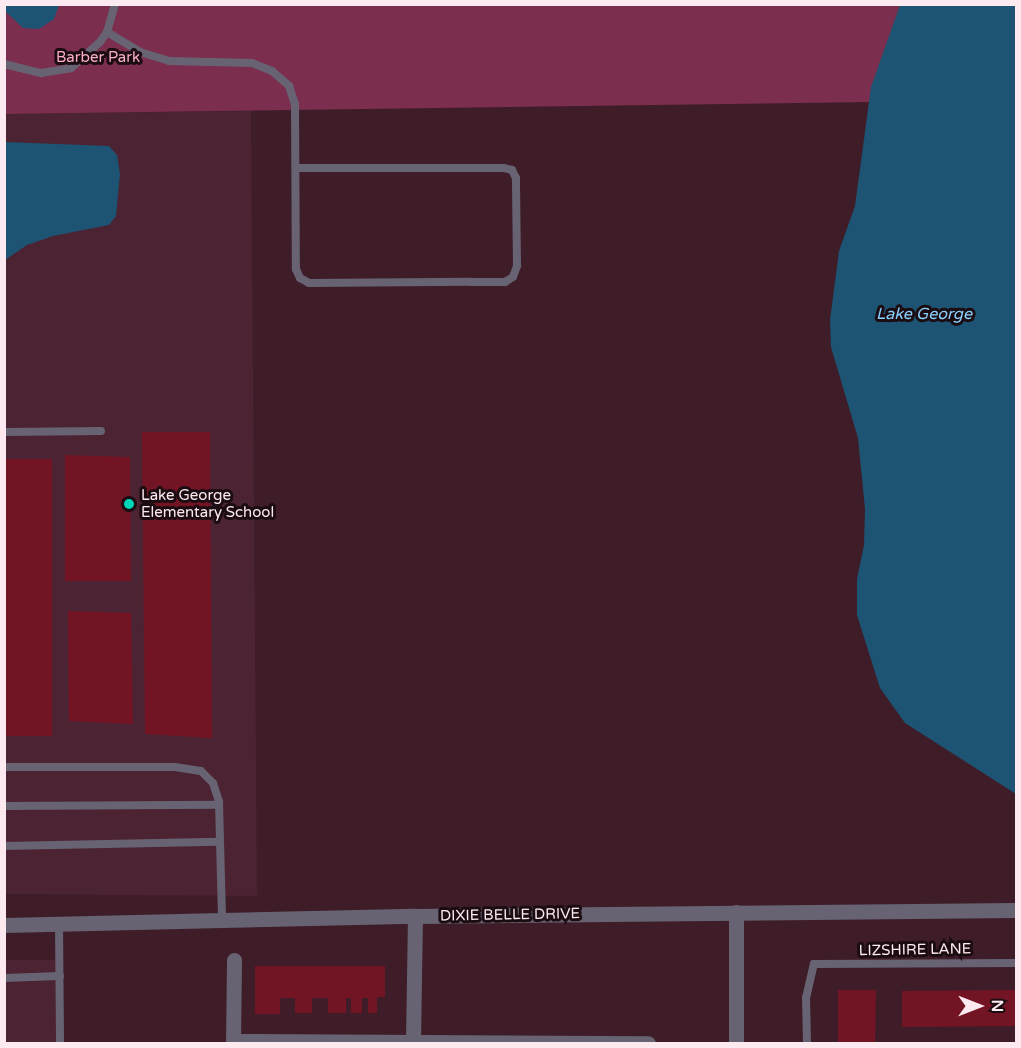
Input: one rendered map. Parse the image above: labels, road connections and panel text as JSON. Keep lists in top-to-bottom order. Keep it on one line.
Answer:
{"streets":{"street":["DIXIE BELLE DRIVE"],"lane":["LIZSHIRE LANE"]},"water":["Lake George"],"parks":["Barber Park"],"places":["Lake George Elementary School"],"north":"right"}
